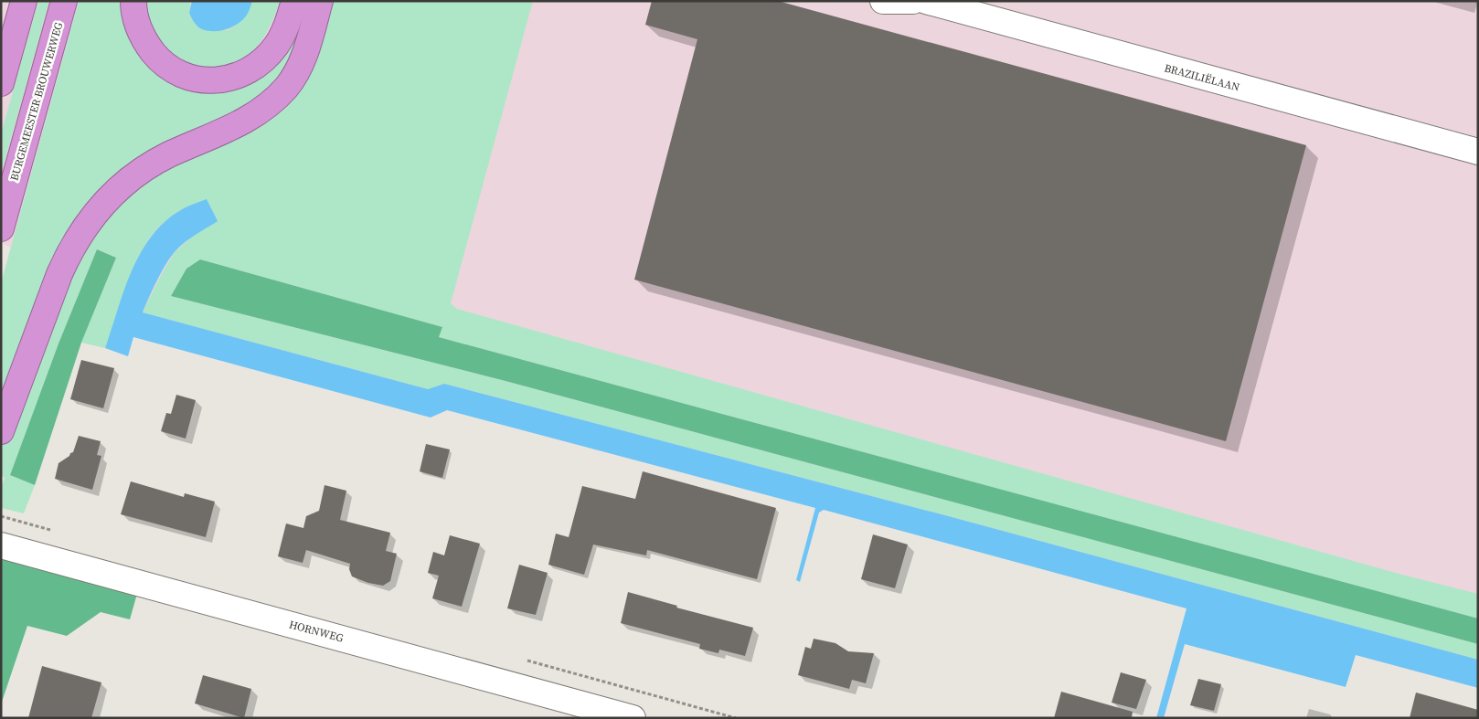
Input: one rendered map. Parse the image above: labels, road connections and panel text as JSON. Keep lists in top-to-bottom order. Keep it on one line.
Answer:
{"streets":{"highway":["BURGEMEESTER BROUWERWEG"],"street":["BRAZILIËLAAN","HORNWEG"]}}
